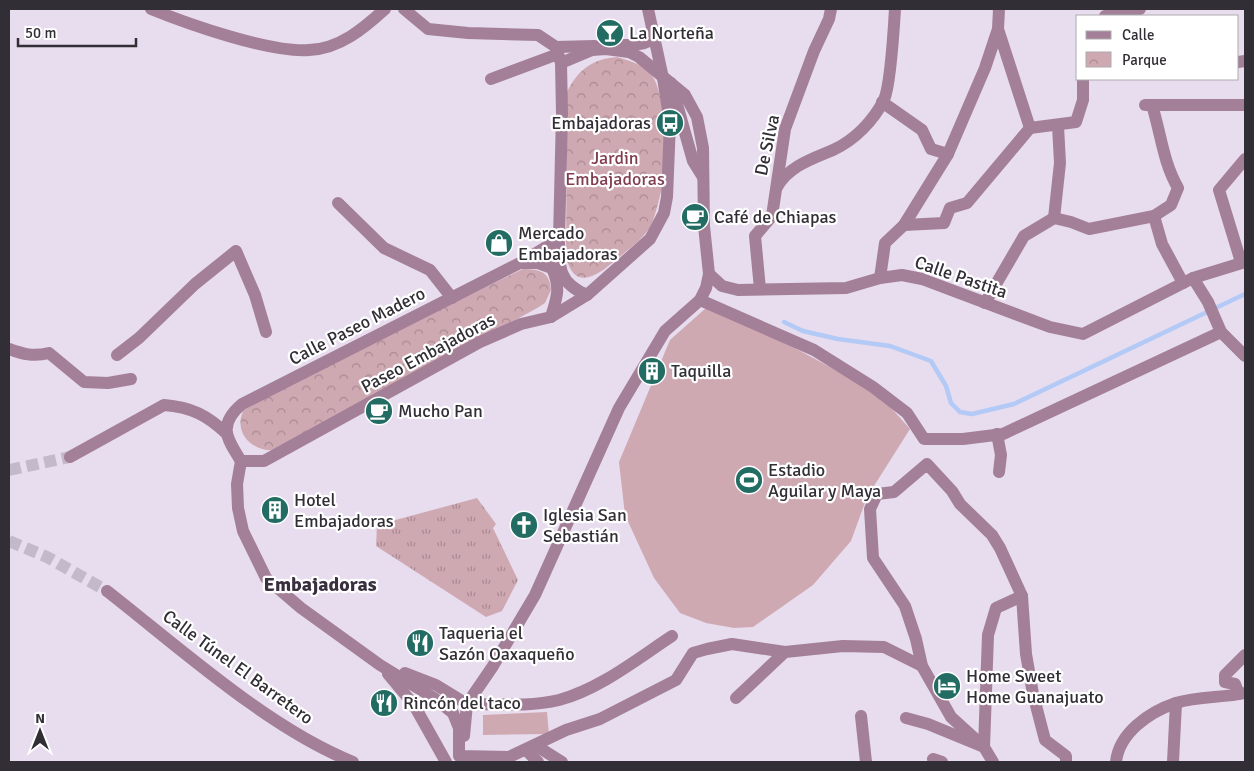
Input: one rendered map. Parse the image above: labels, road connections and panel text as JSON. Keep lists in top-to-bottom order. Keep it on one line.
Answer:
{"streets":{"street":["De Silva","Calle Pastita","Calle Paseo Madero","Paseo Embajadoras","Calle Túnel El Barretero"]},"crossings":[["De Silva","Calle Pastita"]],"districts":["Embajadoras"],"parks":["Jardin Embajadoras"],"places":{"bar":["La Norteña"],"bus stop":["Embajadoras"],"cafe":["Café de Chiapas","Mucho Pan"],"shop":["Mercado Embajadoras"],"building":["Taquilla","Hotel Embajadoras"],"sports":["Estadio Aguilar y Maya"],"church":["Iglesia San Sebastián"],"restaurant":["Taqueria el Sazón Oaxaqueño","Rincón del taco"],"hotel":["Home Sweet Home Guanajuato"]},"legend":["Calle","Parque"],"scale_bar":"50 m","north":"top"}
